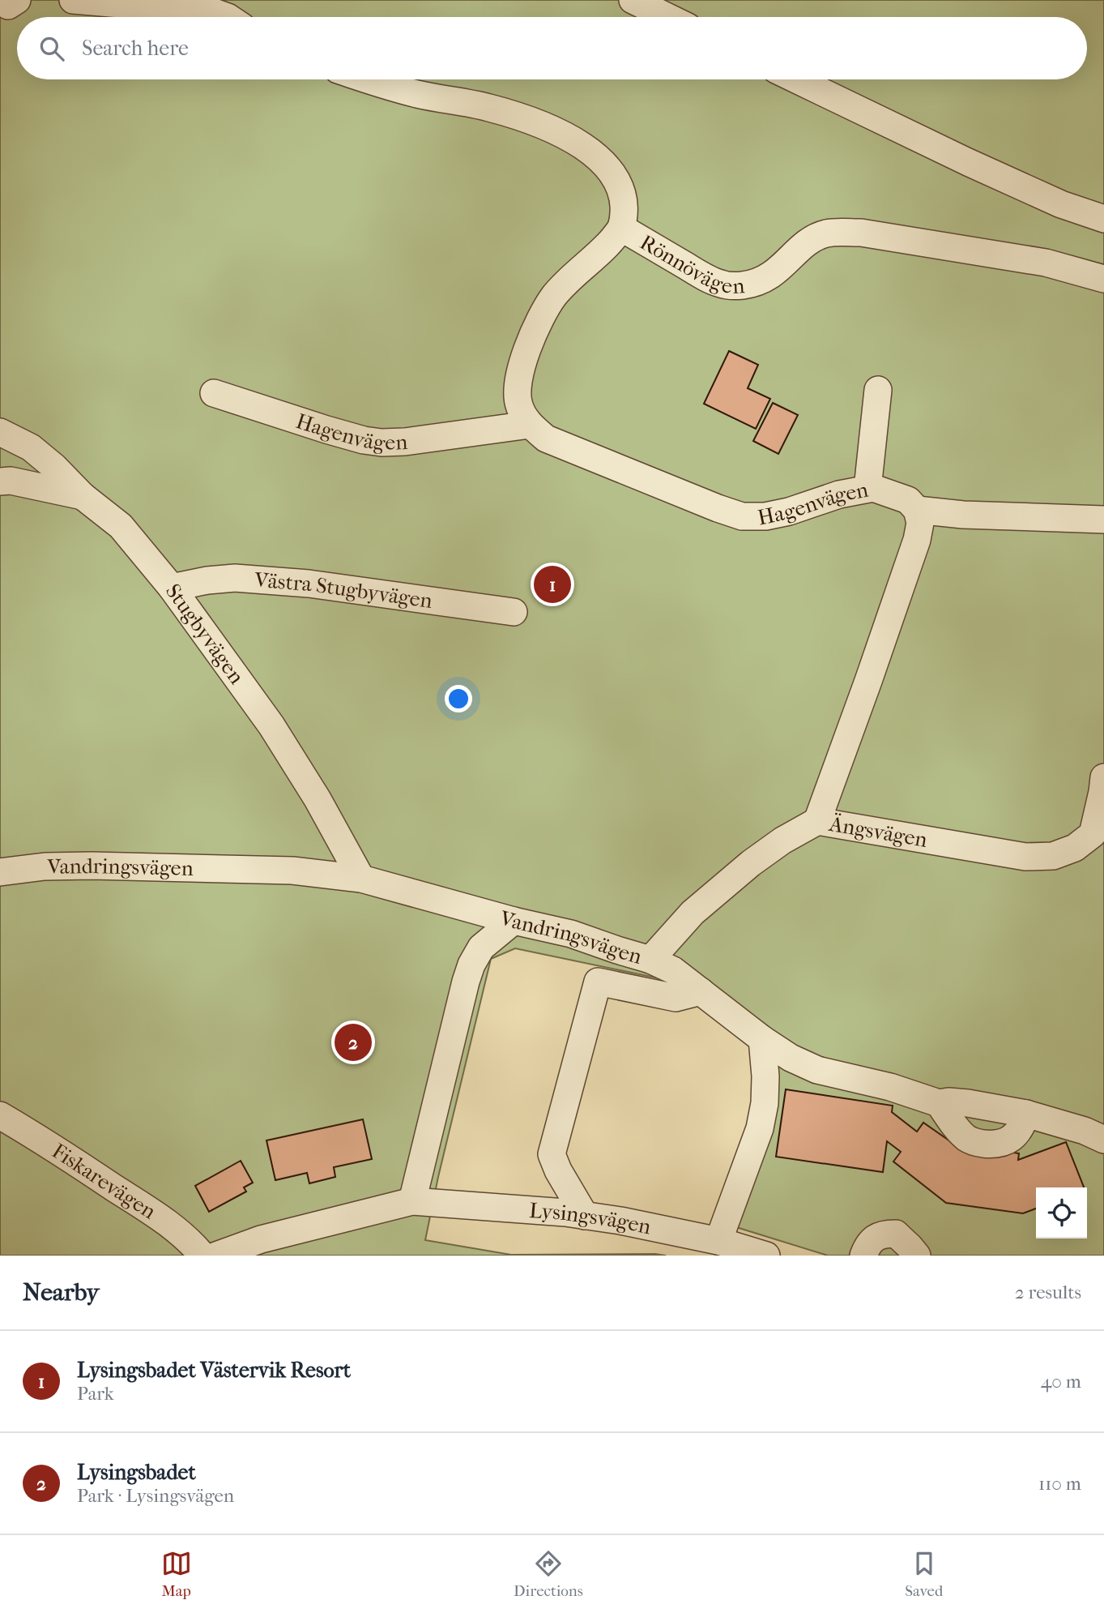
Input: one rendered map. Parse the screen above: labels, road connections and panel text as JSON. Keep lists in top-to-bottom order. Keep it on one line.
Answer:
{"streets":{"street":["Rönnövägen","Hagenvägen","Västra Stugbyvägen","Stugbyvägen","Ängsvägen","Vandringsvägen","Fiskarevägen","Lysingsvägen"]},"crossings":[["Rönnövägen","Hagenvägen"],["Västra Stugbyvägen","Stugbyvägen"],["Stugbyvägen","Vandringsvägen"],["Ängsvägen","Vandringsvägen"]],"page":{"search":"Search here","pins":["1","2"],"heading":["Nearby","2 results"],"list":[{"mark":"1","name":"Lysingsbadet Västervik Resort","note":"Park","value":"40 m"},{"mark":"2","name":"Lysingsbadet","note":"Park · Lysingsvägen","value":"110 m"}],"nav":["Map","Directions","Saved"]}}
